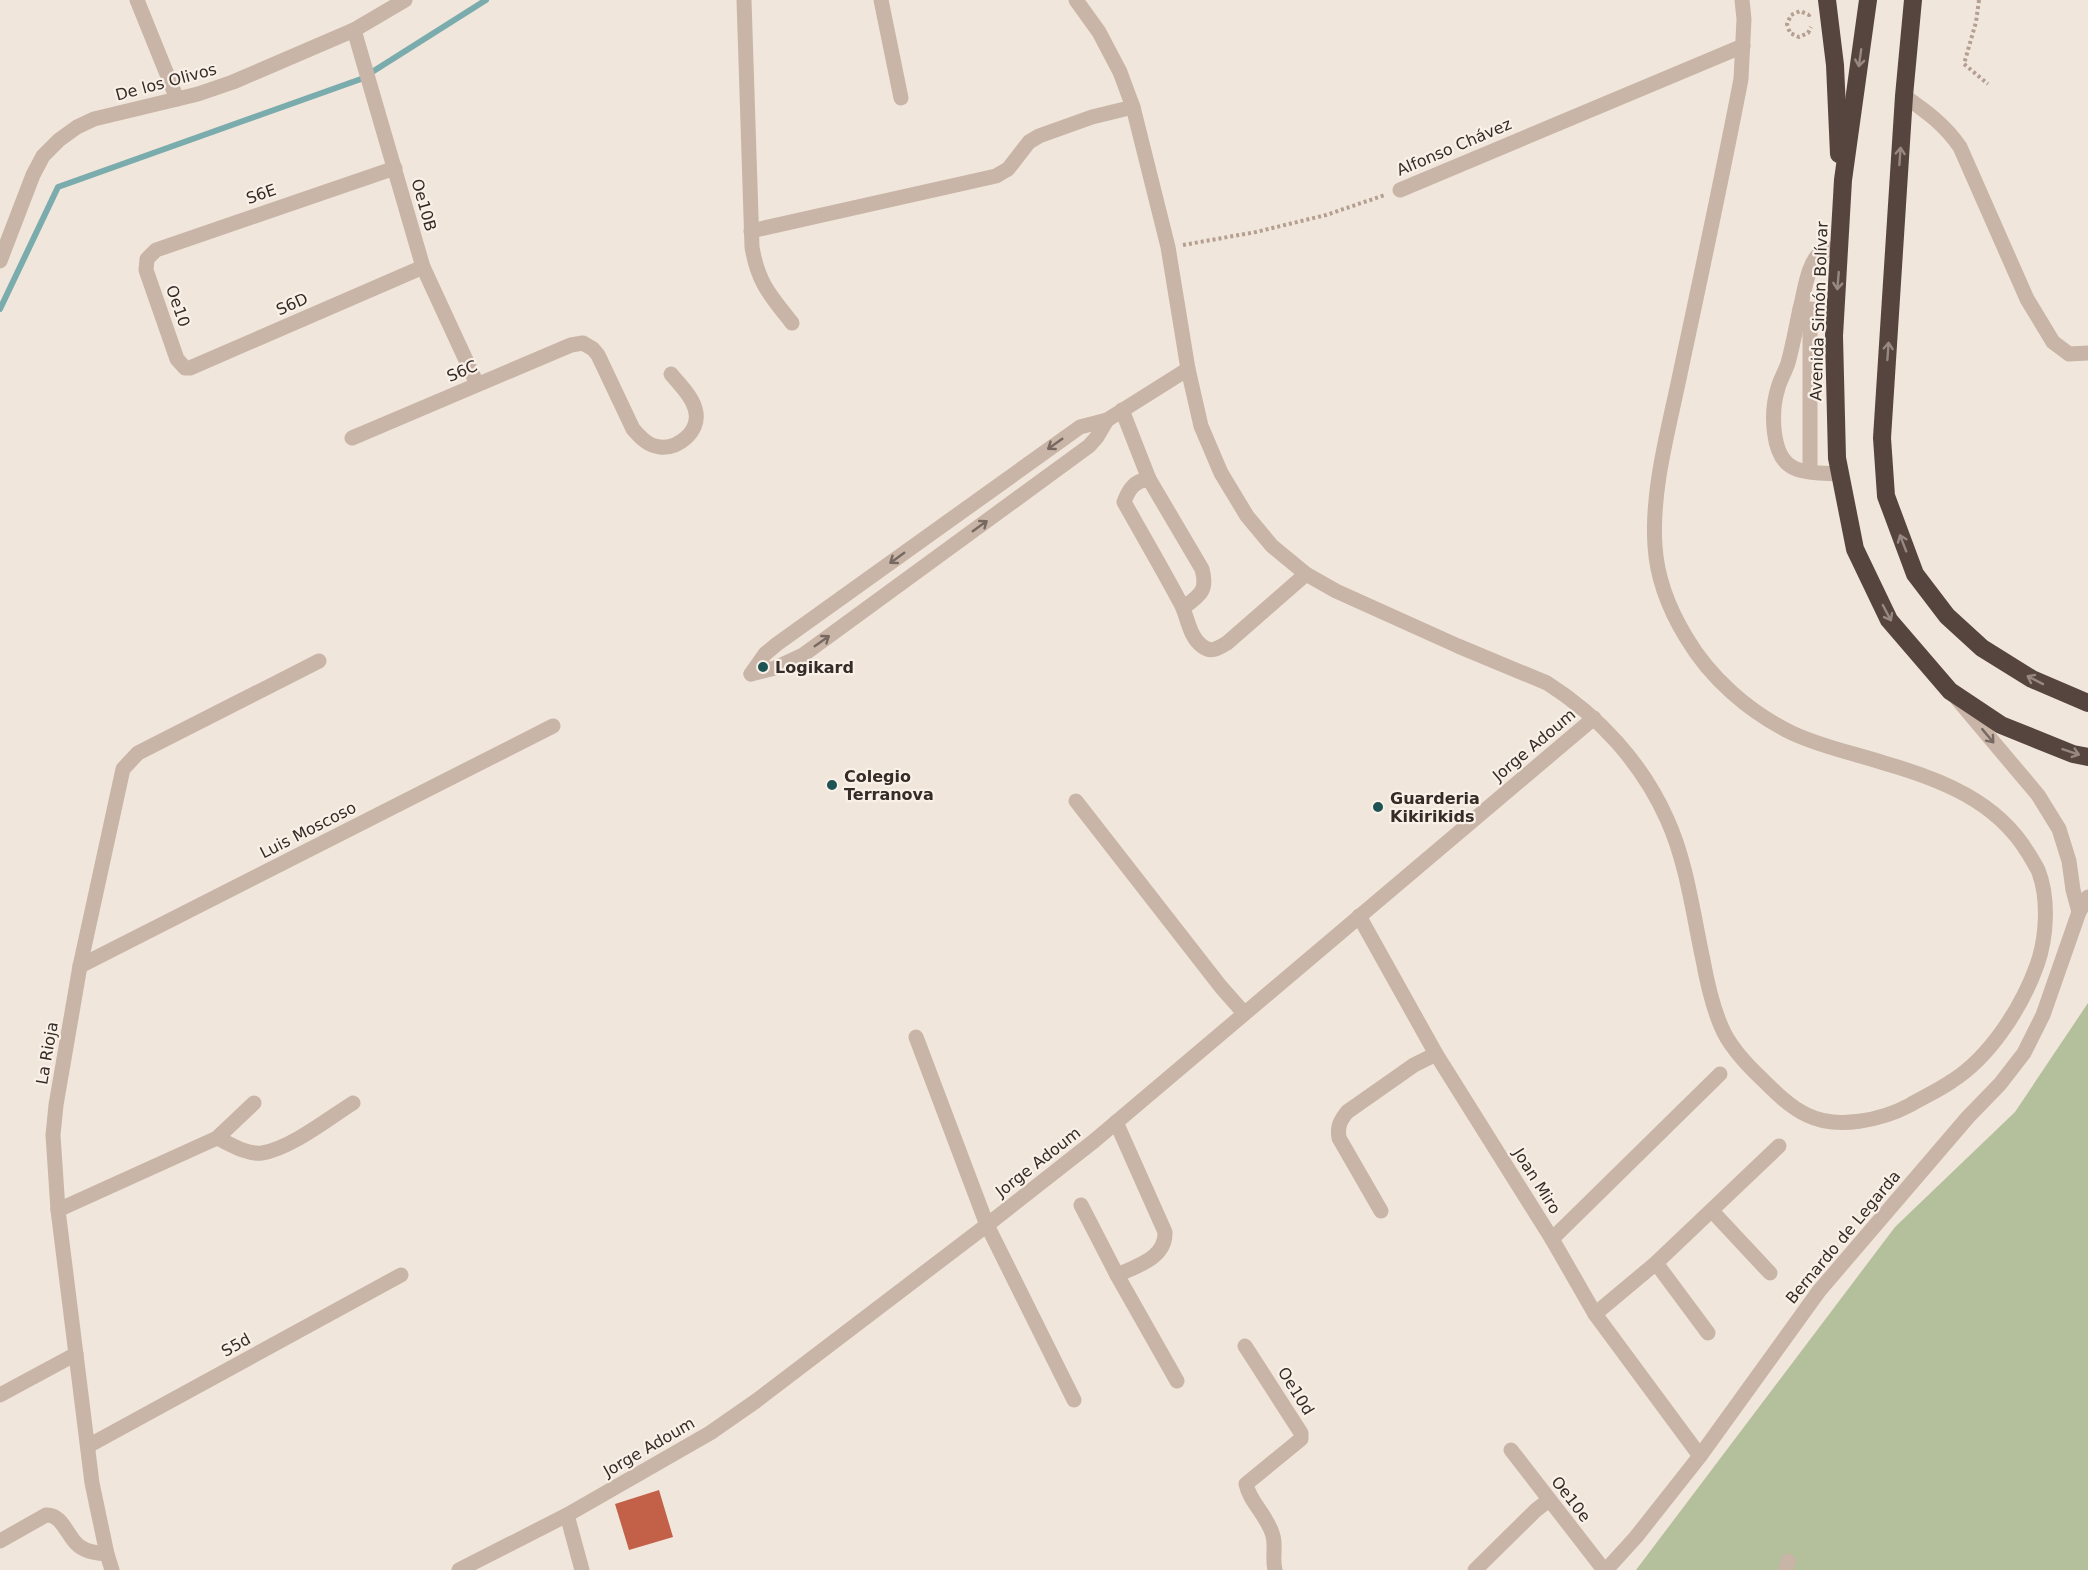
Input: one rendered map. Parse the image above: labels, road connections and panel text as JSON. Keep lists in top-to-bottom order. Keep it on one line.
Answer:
{"streets":{"highway":["Avenida Simón Bolívar"],"street":["De los Olivos","Alfonso Chávez","S6E","Oe10B","S6D","Oe10","S6C","Jorge Adoum","Luis Moscoso","La Rioja","Joan Miro","Bernardo de Legarda","S5d","Oe10d","Oe10e"]},"crossings":[["De los Olivos","Oe10B"],["S6E","Oe10B"],["S6E","Oe10"],["Oe10B","S6D"],["Oe10B","S6C"],["S6D","Oe10"],["Jorge Adoum","Joan Miro"],["Luis Moscoso","La Rioja"],["La Rioja","S5d"],["Joan Miro","Bernardo de Legarda"],["Bernardo de Legarda","Oe10e"]],"one_way":["Avenida Simón Bolívar"],"places":["Logikard","Colegio Terranova","Guarderia Kikirikids"]}
